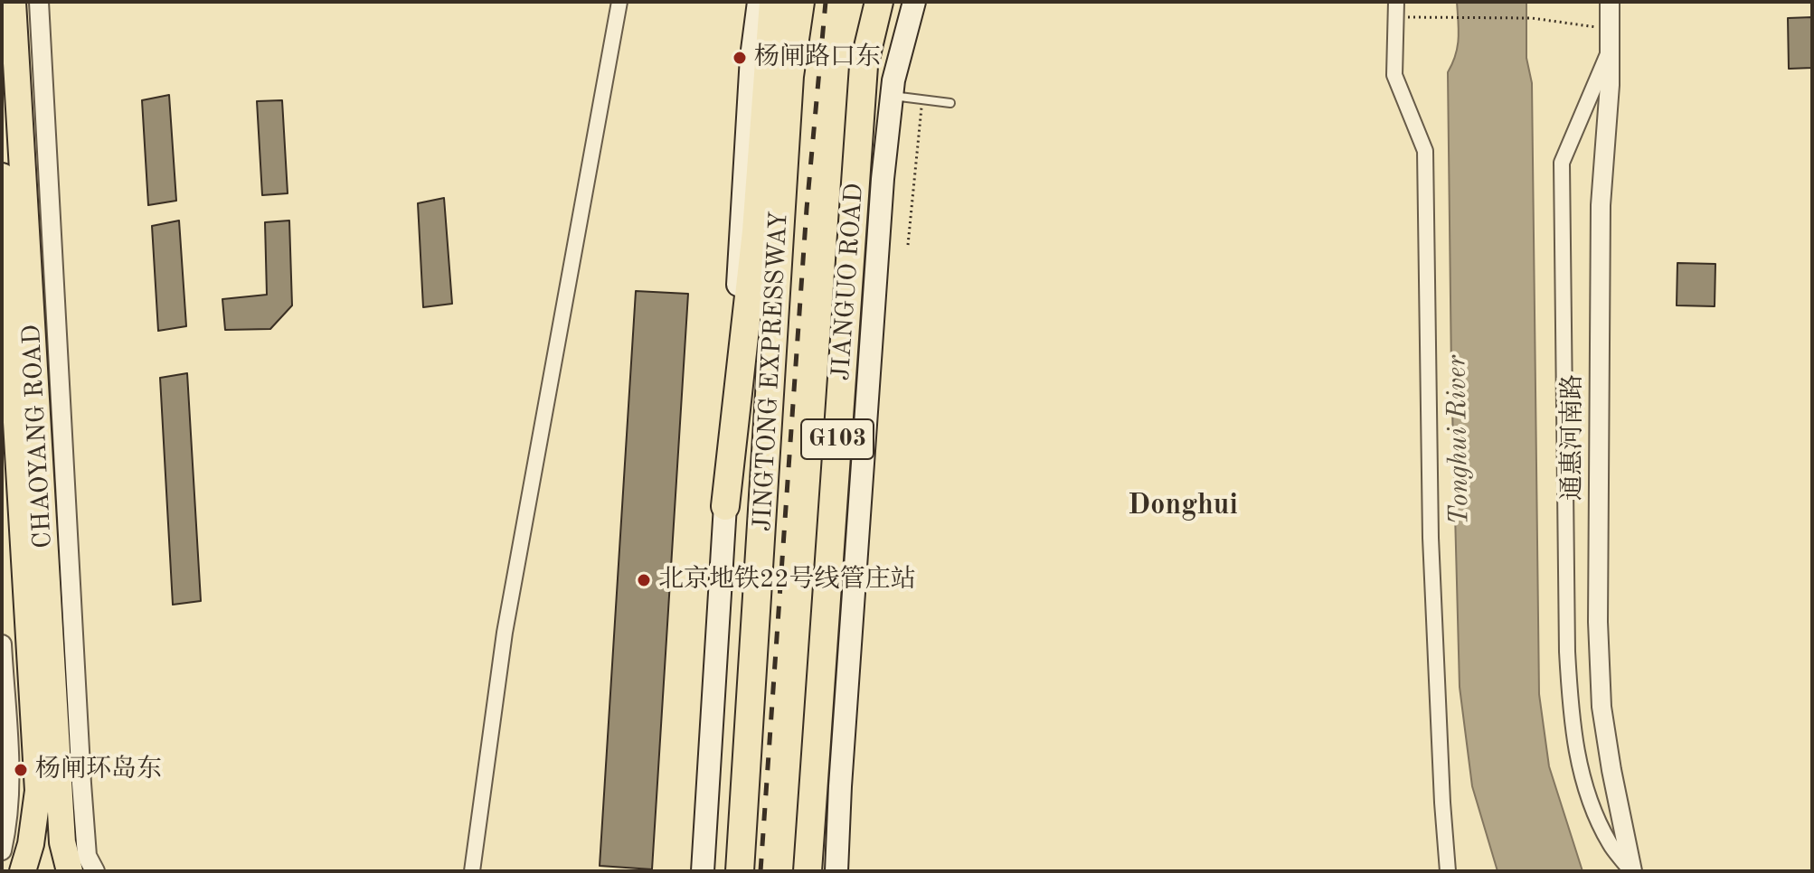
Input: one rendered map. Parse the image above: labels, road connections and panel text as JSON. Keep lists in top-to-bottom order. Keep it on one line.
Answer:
{"streets":{"highway":["JINGTONG EXPRESSWAY","CHAOYANG ROAD","G103"],"main road":["JIANGUO ROAD"],"street":["通惠河南路"]},"districts":["Donghui"],"water":["Tonghui River"],"places":["杨闸路口东","北京地铁22号线管庄站","杨闸环岛东"]}
